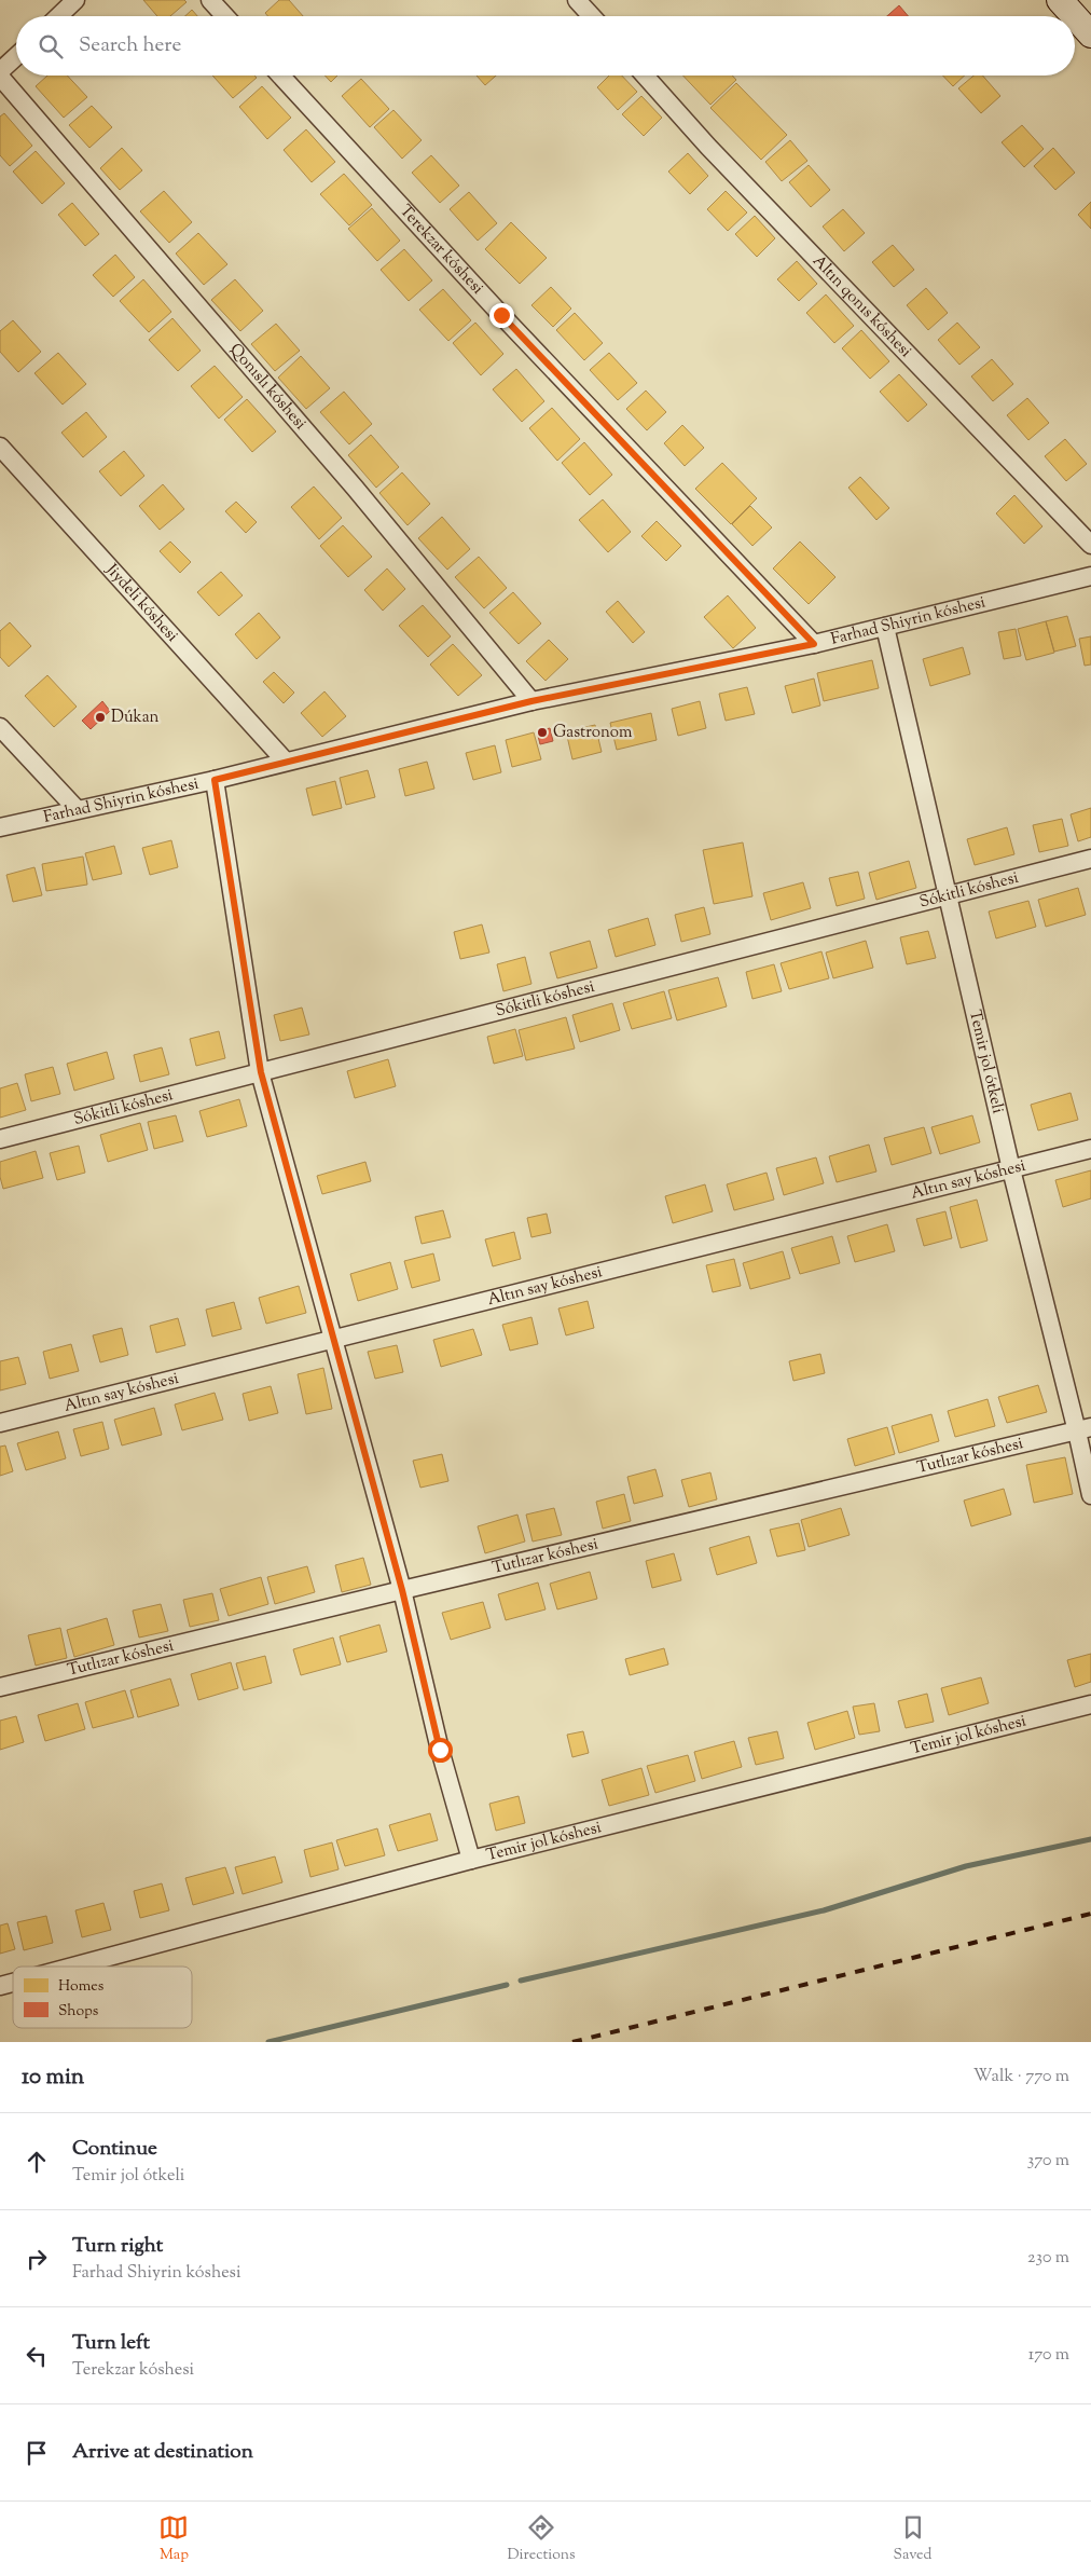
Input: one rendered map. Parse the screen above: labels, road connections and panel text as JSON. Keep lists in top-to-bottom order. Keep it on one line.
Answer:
{"streets":{"street":["Terekzar kóshesi","Altın qonıs kóshesi","Qonıslı kóshesi","Jiydeli kóshesi","Farhad Shiyrin kóshesi","Sókitli kóshesi","Temir jol ótkeli","Altın say kóshesi","Tutlızar kóshesi","Temir jol kóshesi"]},"crossings":[["Terekzar kóshesi","Farhad Shiyrin kóshesi"],["Qonıslı kóshesi","Farhad Shiyrin kóshesi"],["Jiydeli kóshesi","Farhad Shiyrin kóshesi"],["Farhad Shiyrin kóshesi","Temir jol ótkeli"],["Sókitli kóshesi","Temir jol ótkeli"],["Temir jol ótkeli","Altın say kóshesi"],["Temir jol ótkeli","Tutlızar kóshesi"]],"places":["Dúkan","Gastronom"],"legend":["Homes","Shops"],"page":{"search":"Search here","heading":["10 min","Walk · 770 m"],"list":[["Continue","Temir jol ótkeli","370 m"],["Turn right","Farhad Shiyrin kóshesi","230 m"],["Turn left","Terekzar kóshesi","170 m"],"Arrive at destination"],"nav":["Map","Directions","Saved"]}}
